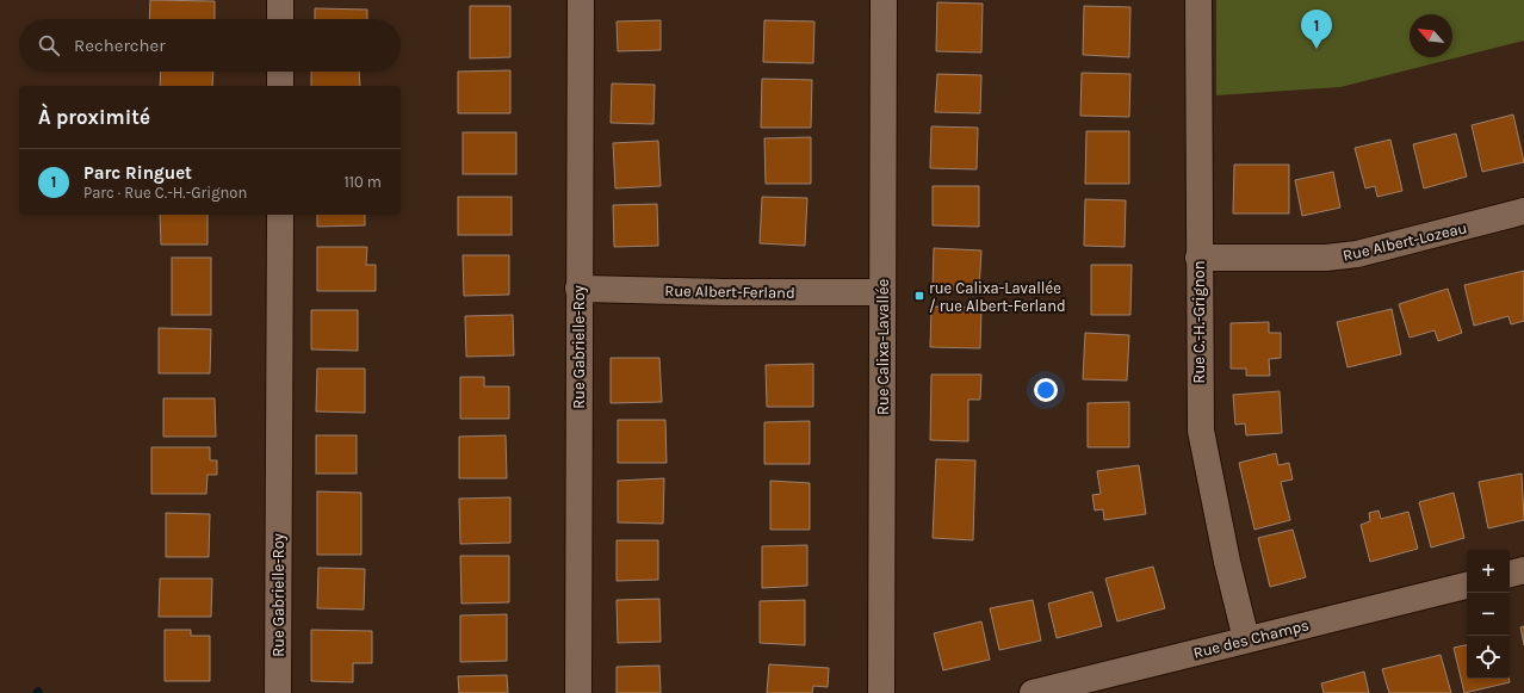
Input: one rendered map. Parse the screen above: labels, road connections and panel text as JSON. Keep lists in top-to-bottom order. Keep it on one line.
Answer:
{"streets":{"street":["Rue Albert-Lozeau","Rue Albert-Ferland","Rue C.-H.-Grignon","Rue Gabrielle-Roy","Rue Calixa-Lavallée","Rue des Champs"]},"crossings":[["Rue Albert-Lozeau","Rue C.-H.-Grignon"],["Rue Albert-Ferland","Rue Gabrielle-Roy"],["Rue Albert-Ferland","Rue Calixa-Lavallée"],["Rue C.-H.-Grignon","Rue des Champs"]],"places":{"transit":["rue Calixa-Lavallée / rue Albert-Ferland"]},"north":"top left","page":{"pins":"1","search":"Rechercher","heading":"À proximité","list":[{"mark":"1","name":"Parc Ringuet","note":"Parc · Rue C.-H.-Grignon","value":"110 m"}],"map_buttons":["+","−"]}}
